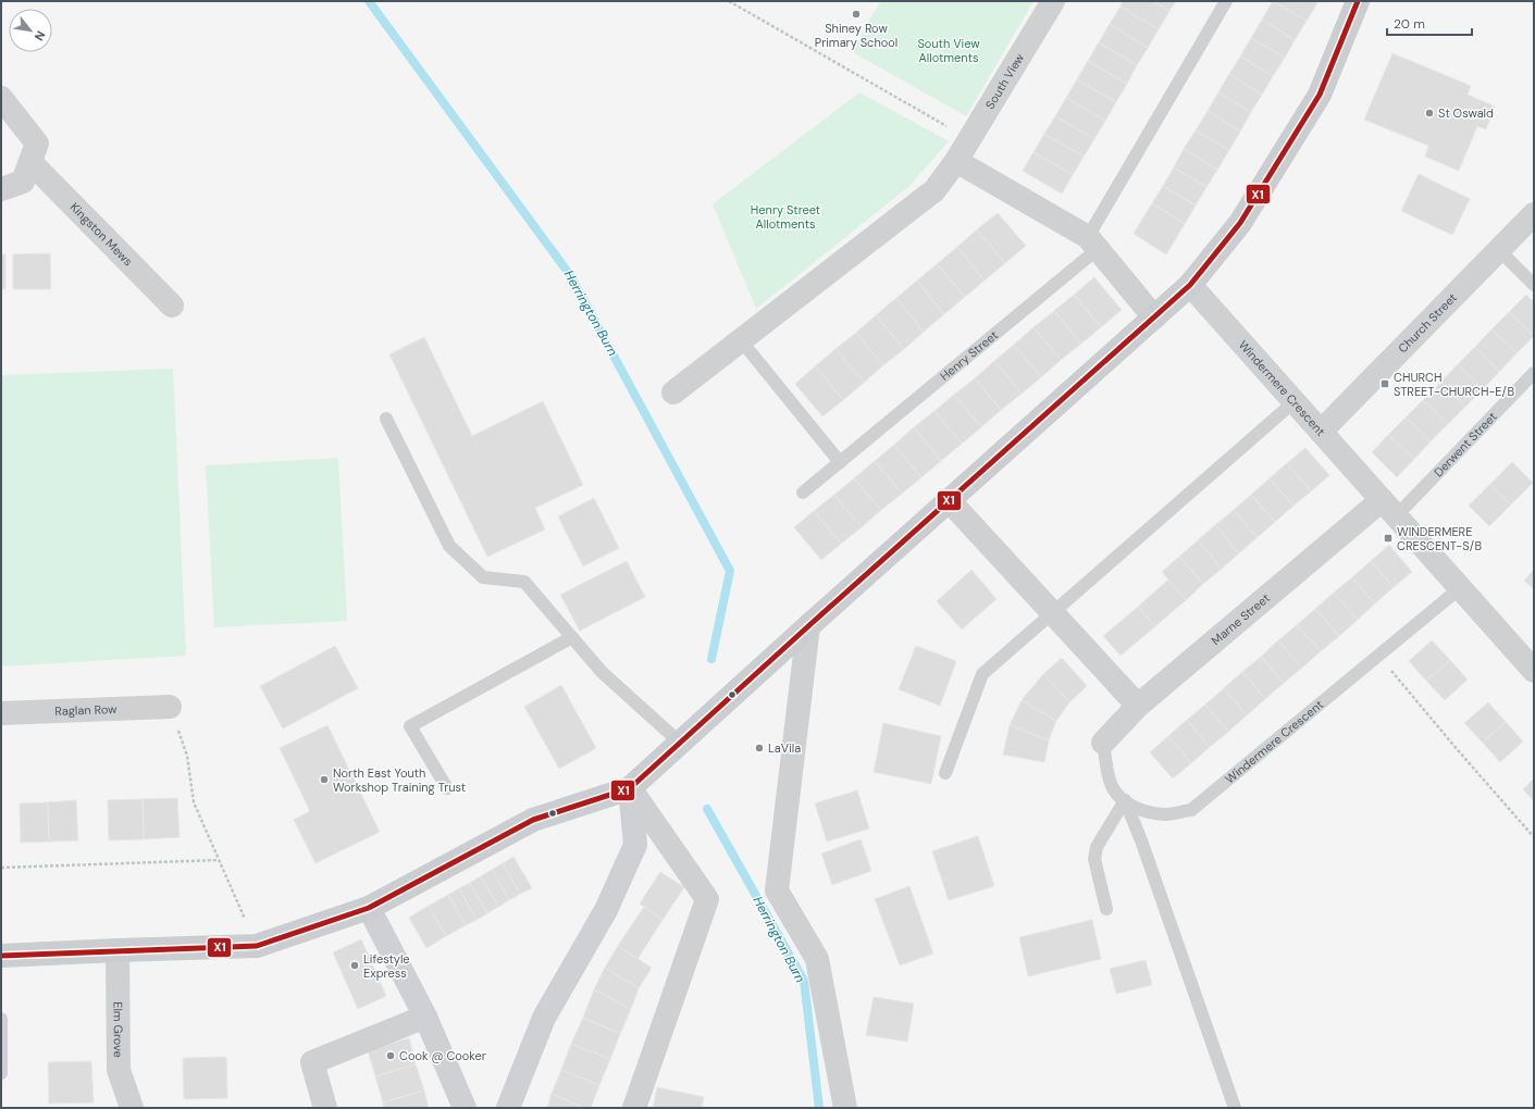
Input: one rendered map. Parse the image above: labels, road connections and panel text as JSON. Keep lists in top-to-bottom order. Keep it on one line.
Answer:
{"streets":{"street":["South View","Kingston Mews","Church Street","Windermere Crescent","Marne Street","Raglan Row","Elm Grove"],"lane":["Henry Street","Derwent Street"]},"crossings":[["Church Street","Windermere Crescent"],["Windermere Crescent","Derwent Street"],["Windermere Crescent","Marne Street"],["Derwent Street","Marne Street"]],"water":["Herrington Burn"],"parks":["South View Allotments","Henry Street Allotments"],"places":{"other":["Shiney Row Primary School","St Oswald","LaVila","North East Youth Workshop Training Trust","Lifestyle Express","Cook @ Cooker"],"transit":["CHURCH STREET-CHURCH-E/B","WINDERMERE CRESCENT-S/B"]},"lines":["transit line X1"],"scale_bar":"20 m","north":"bottom right"}
